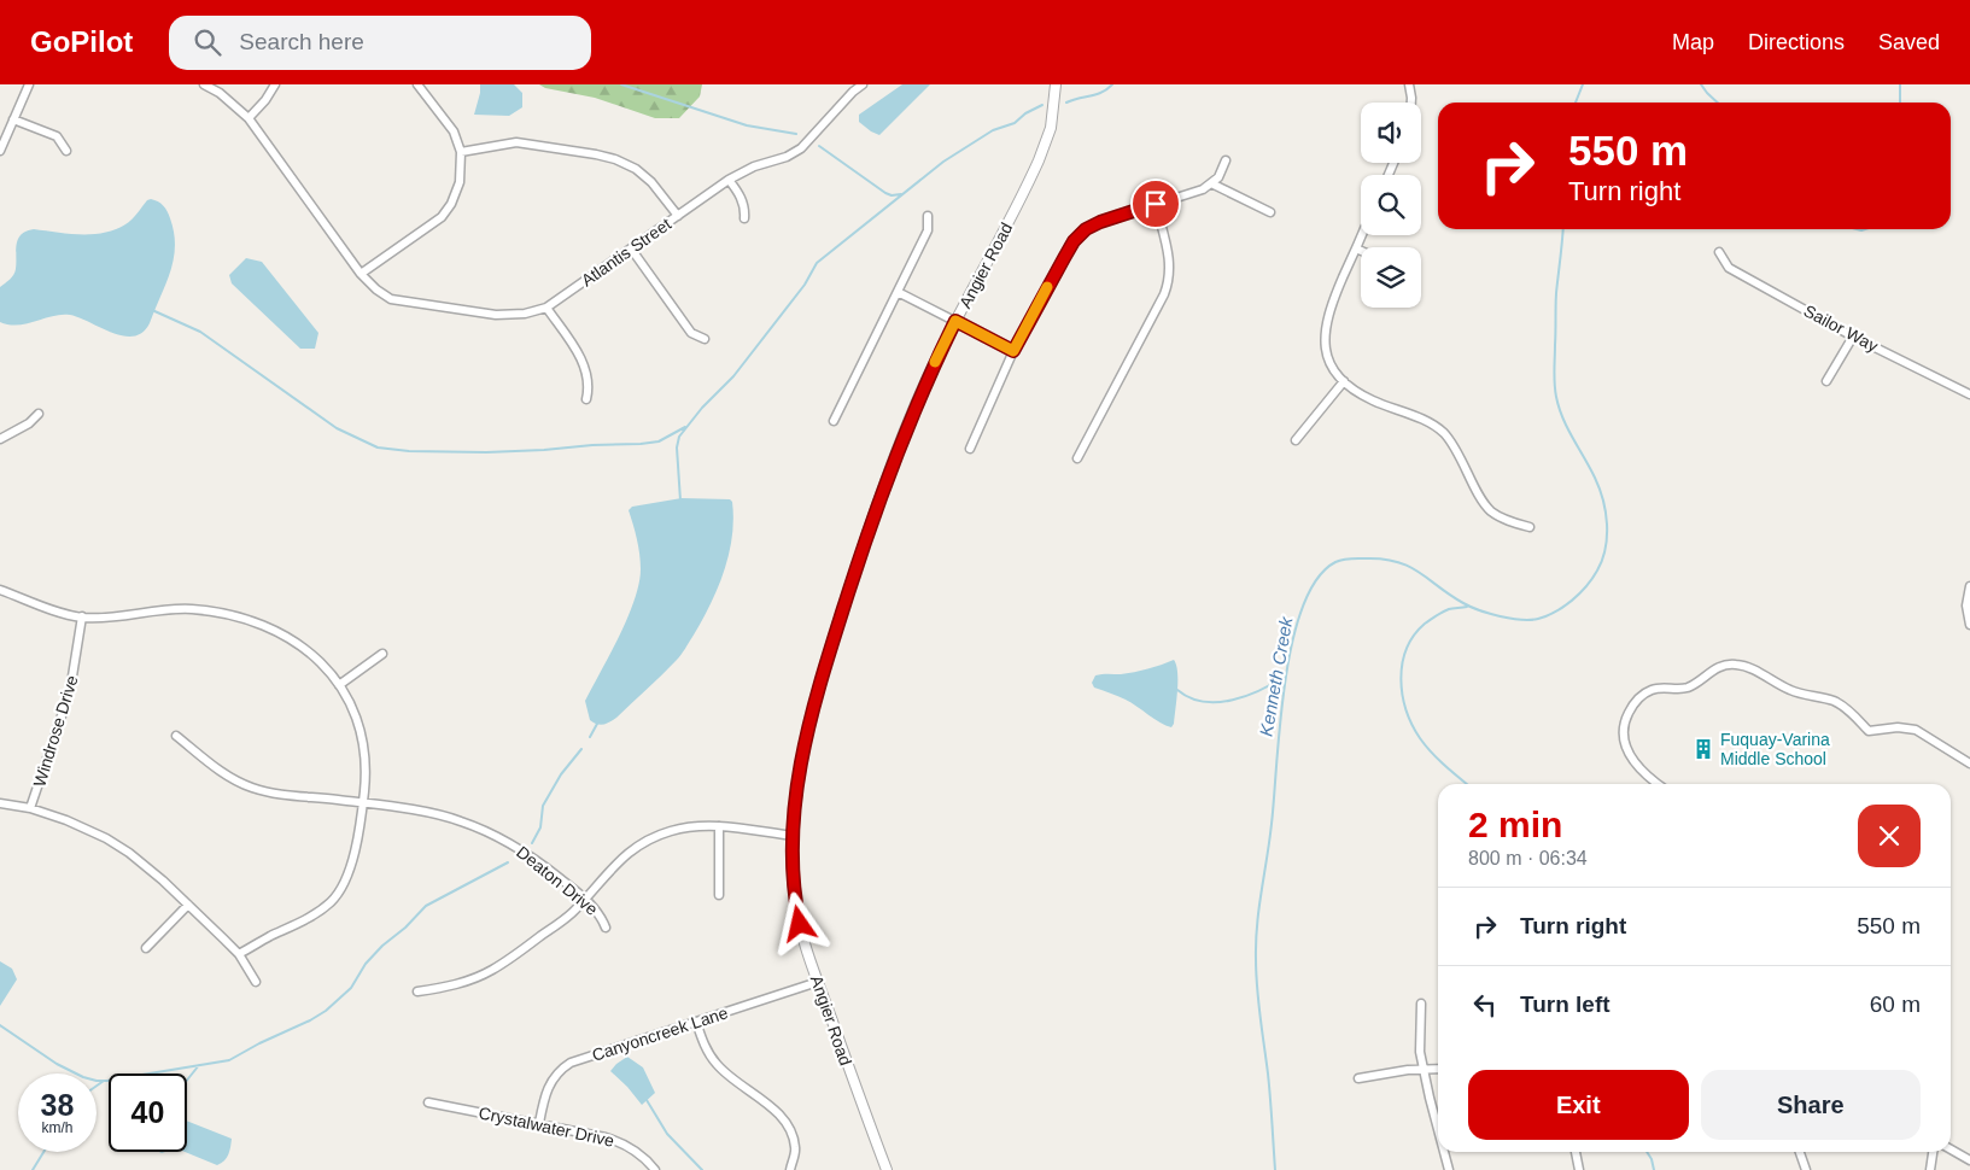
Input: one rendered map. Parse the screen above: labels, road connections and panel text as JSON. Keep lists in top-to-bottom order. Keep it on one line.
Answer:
{"streets":{"street":["Atlantis Street","Angier Road","Sailor Way","Windrose Drive","Deaton Drive","Canyoncreek Lane","Crystalwater Drive"]},"crossings":[["Angier Road","Canyoncreek Lane"],["Canyoncreek Lane","Crystalwater Drive"]],"water":["Kenneth Creek"],"places":{"building":["Fuquay-Varina Middle School"]},"page":{"header":"GoPilot","search":"Search here","nav":["Map","Directions","Saved"],"turn":["550 m","Turn right"],"heading":["2 min","800 m · 06:34"],"list":[{"name":"Turn right","value":"550 m"},{"name":"Turn left","value":"60 m"}],"buttons":["Exit","Share"],"speed":"38 km/h","limit":"40"}}
